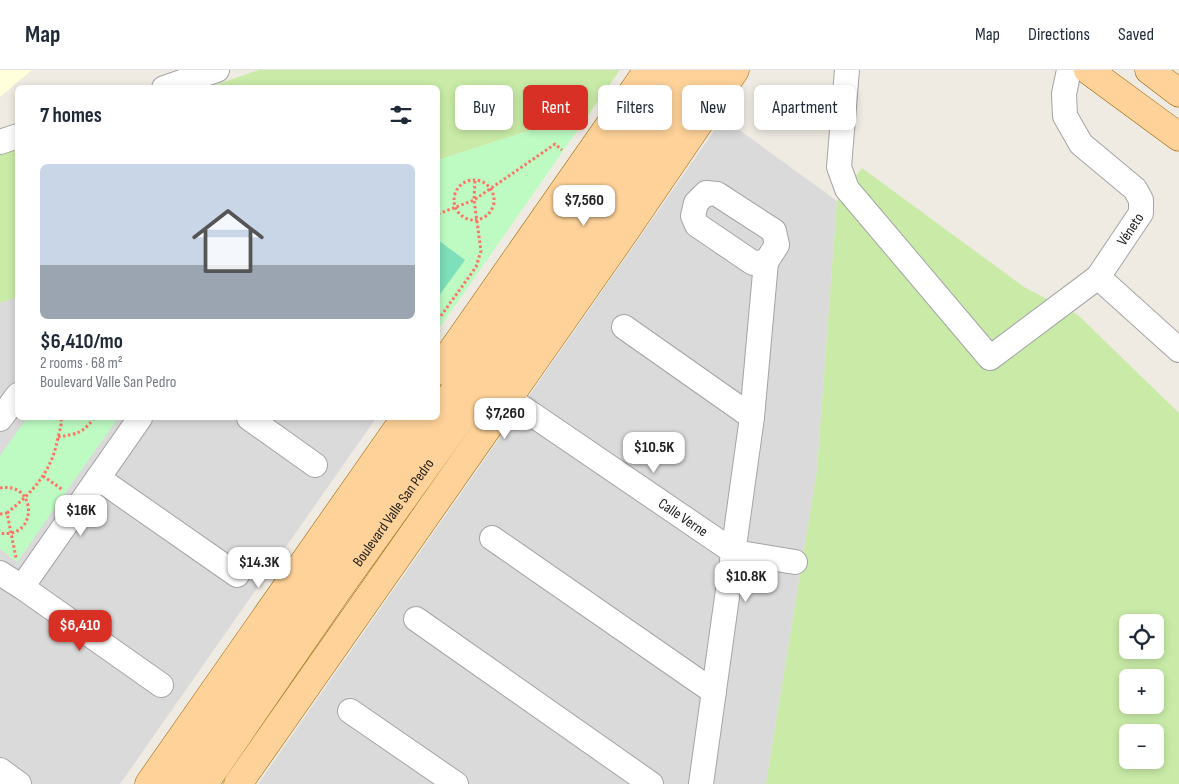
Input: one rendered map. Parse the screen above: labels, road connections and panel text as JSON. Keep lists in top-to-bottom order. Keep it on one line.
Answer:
{"streets":{"main road":["Boulevard Valle San Pedro"],"street":["Véneto","Calle Verne"]},"crossings":[["Boulevard Valle San Pedro","Calle Verne"]],"page":{"header":"Map","nav":["Map","Directions","Saved"],"chip":["Buy","Rent","Filters","New","Apartment"],"heading":"7 homes","list":[{"name":"$6,410/mo","note":"2 rooms · 68 m² · Boulevard Valle San Pedro"}],"price":["$7,560","$7,260","$10.5K","$16K","$14.3K","$10.8K","$6,410"],"map_buttons":["+","−"]}}
